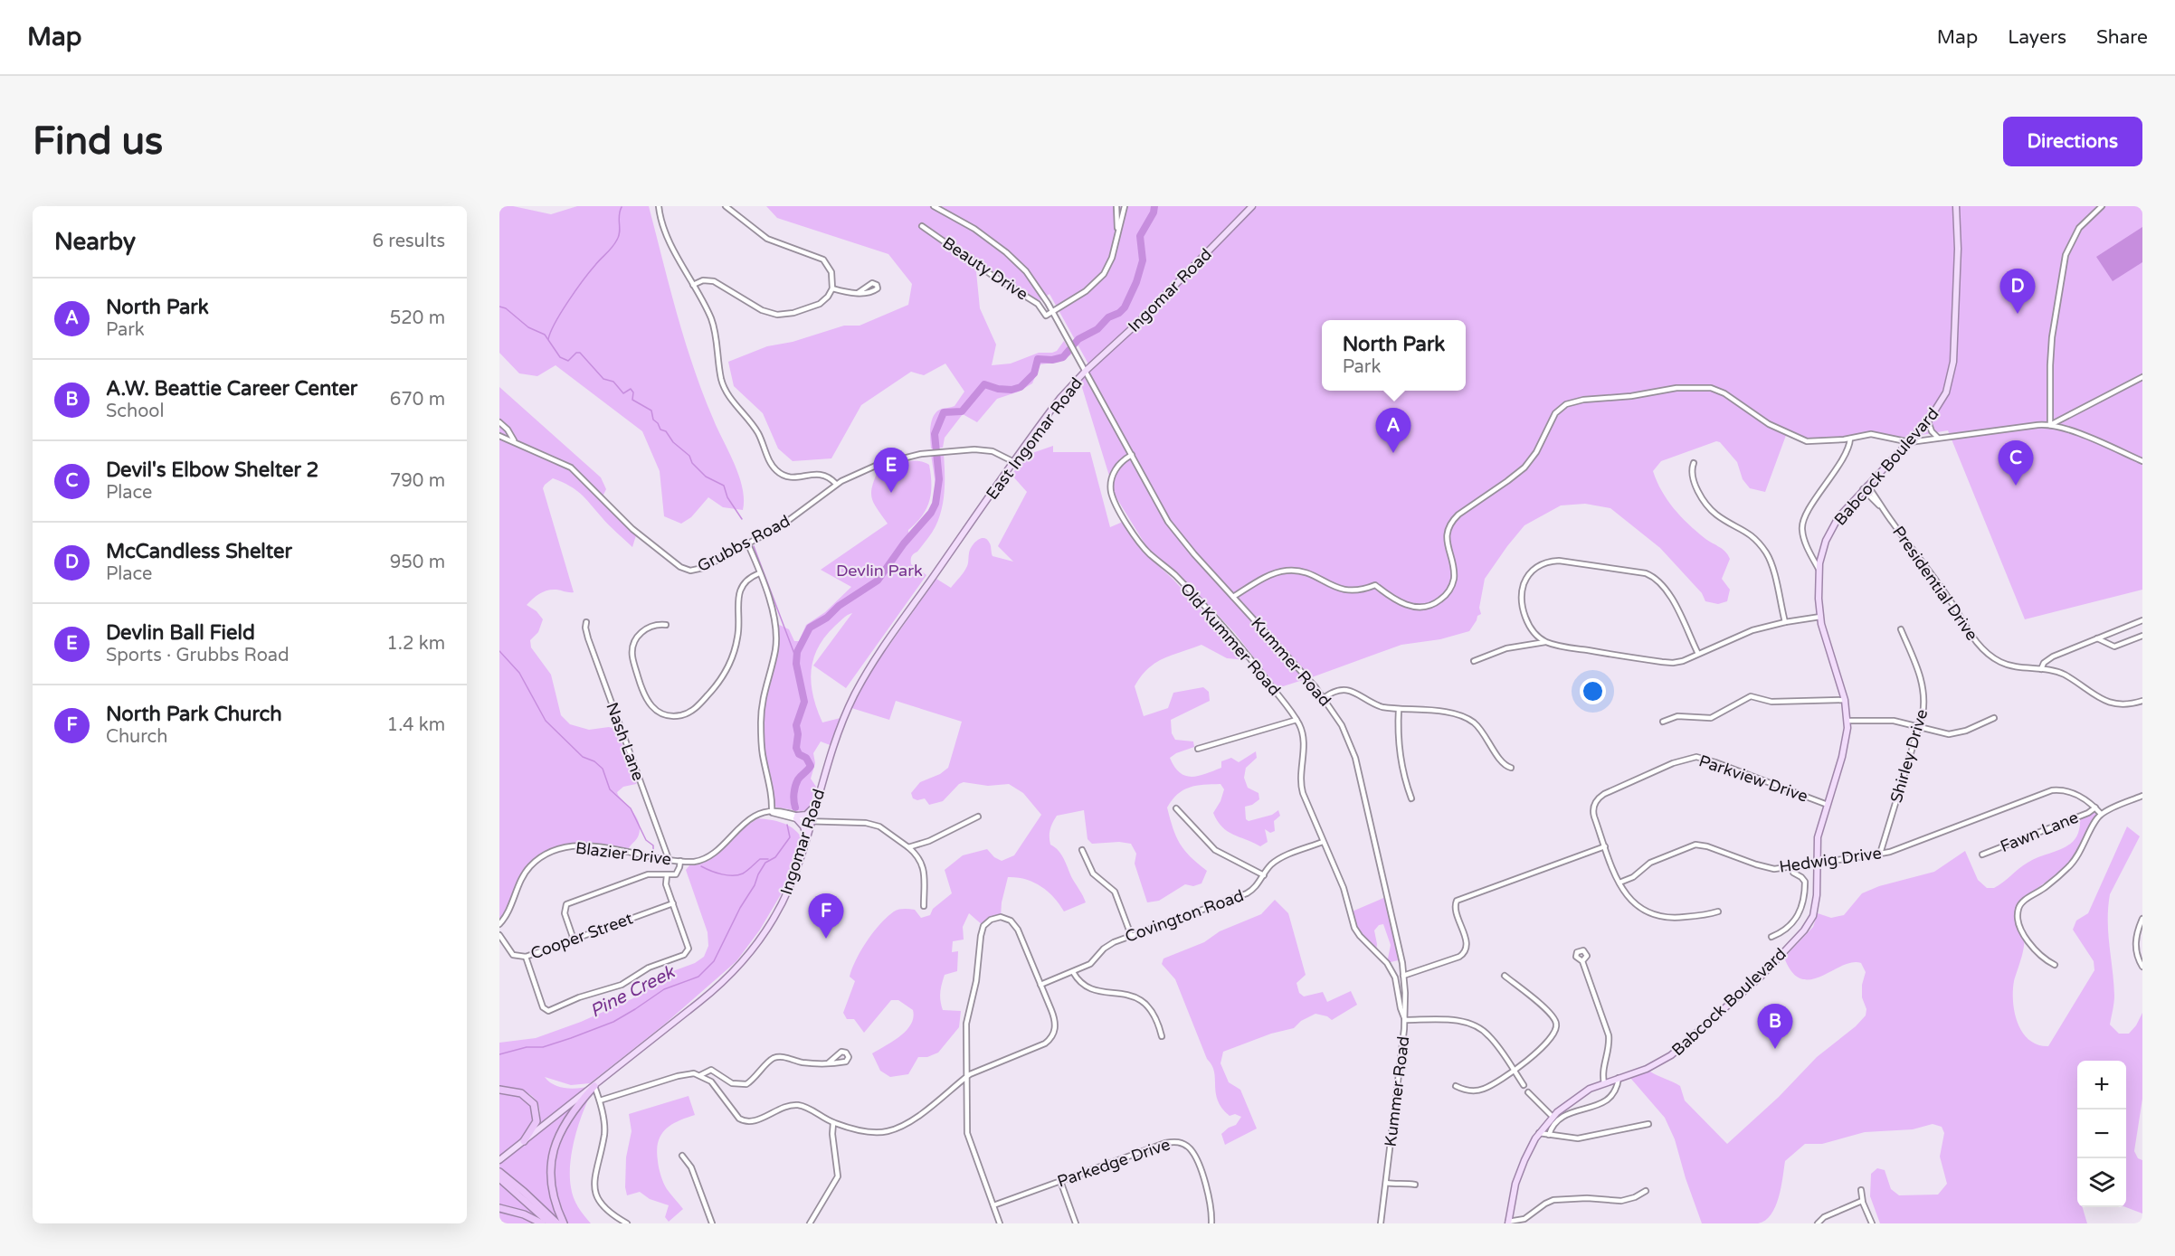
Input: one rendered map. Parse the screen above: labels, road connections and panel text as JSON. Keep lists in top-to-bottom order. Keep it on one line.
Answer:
{"streets":{"main road":["Ingomar Road","East Ingomar Road","Babcock Boulevard"],"street":["Beauty Drive","Grubbs Road","Presidential Drive","Old Kummer Road","Kummer Road","Nash Lane","Shirley Drive","Parkview Drive","Fawn Lane","Blazier Drive","Hedwig Drive","Covington Road","Cooper Street","Parkedge Drive"]},"crossings":[["Beauty Drive","Kummer Road"],["Ingomar Road","East Ingomar Road"],["Ingomar Road","Kummer Road"],["Ingomar Road","Blazier Drive"],["East Ingomar Road","Grubbs Road"],["East Ingomar Road","Kummer Road"],["Babcock Boulevard","Presidential Drive"],["Babcock Boulevard","Parkview Drive"],["Babcock Boulevard","Hedwig Drive"],["Old Kummer Road","Kummer Road"],["Old Kummer Road","Covington Road"],["Nash Lane","Blazier Drive"],["Shirley Drive","Hedwig Drive"],["Parkview Drive","Hedwig Drive"],["Fawn Lane","Hedwig Drive"]],"water":["Pine Creek"],"parks":["Devlin Park"],"page":{"header":"Map","nav":["Map","Layers","Share"],"buttons":"Directions","title":"Find us","heading":["Nearby","6 results"],"pins":["D","A","C","E","F","B"],"list":[{"mark":"A","name":"North Park","note":"Park","value":"520 m"},{"mark":"B","name":"A.W. Beattie Career Center","note":"School","value":"670 m"},{"mark":"C","name":"Devil's Elbow Shelter 2","note":"Place","value":"790 m"},{"mark":"D","name":"McCandless Shelter","note":"Place","value":"950 m"},{"mark":"E","name":"Devlin Ball Field","note":"Sports · Grubbs Road","value":"1.2 km"},{"mark":"F","name":"North Park Church","note":"Church","value":"1.4 km"}],"popup":["North Park","Park"],"map_buttons":["+","−"]}}
